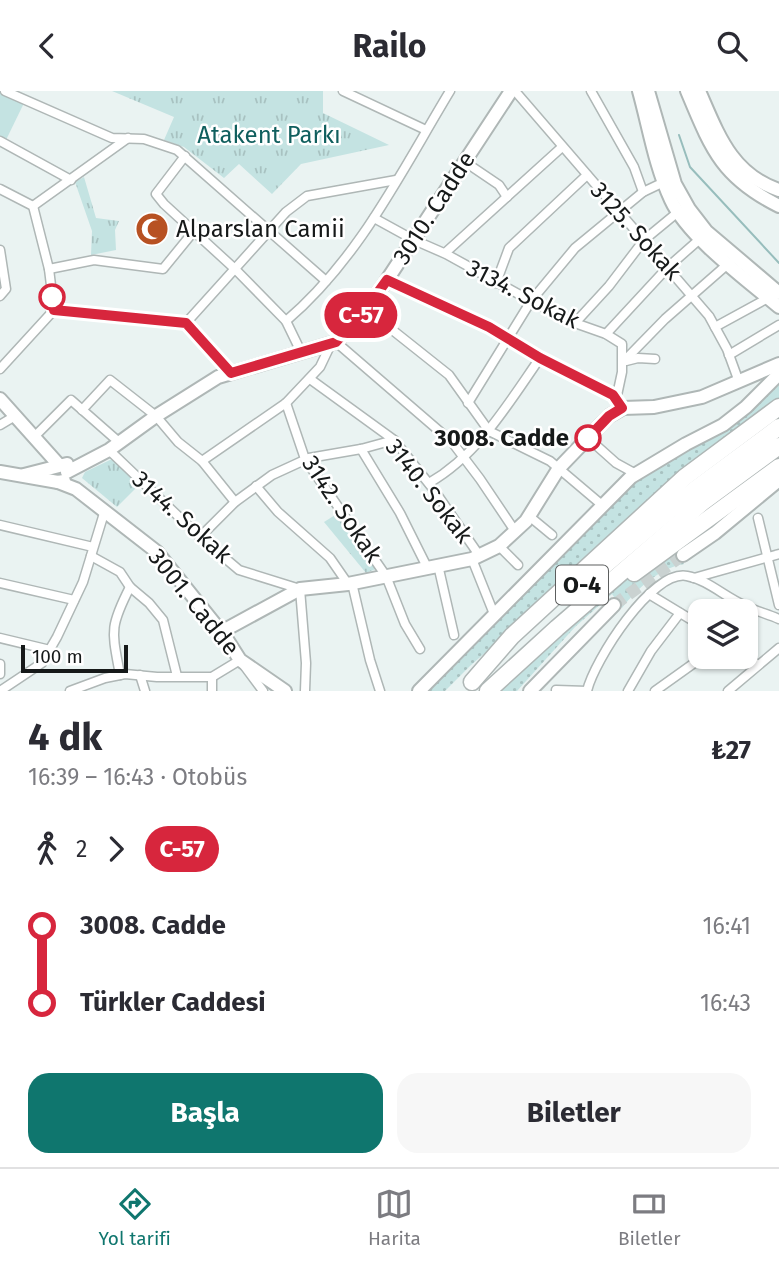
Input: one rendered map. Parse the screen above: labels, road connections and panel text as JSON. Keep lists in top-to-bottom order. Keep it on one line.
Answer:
{"streets":{"highway":["O-4"],"main road":["3010. Cadde","3001. Cadde"],"street":["3125. Sokak","3134. Sokak","3140. Sokak","3142. Sokak","3144. Sokak"]},"crossings":[["3010. Cadde","3125. Sokak"],["3010. Cadde","3134. Sokak"]],"parks":["Atakent Parkı"],"places":{"mosque":["Alparslan Camii"],"other":["3008. Cadde"]},"lines":["bus line C-57"],"scale_bar":"100 m","page":{"header":"Railo","on_map":"C-57","scale":"100 m","heading":["4 dk","16:39 – 16:43 · Otobüs","₺27"],"legs":["2","C-57"],"list":[{"name":"3008. Cadde","value":"16:41"},{"name":"Türkler Caddesi","value":"16:43"}],"buttons":["Başla","Biletler"],"tabs":["Yol tarifi","Harita","Biletler"]}}
